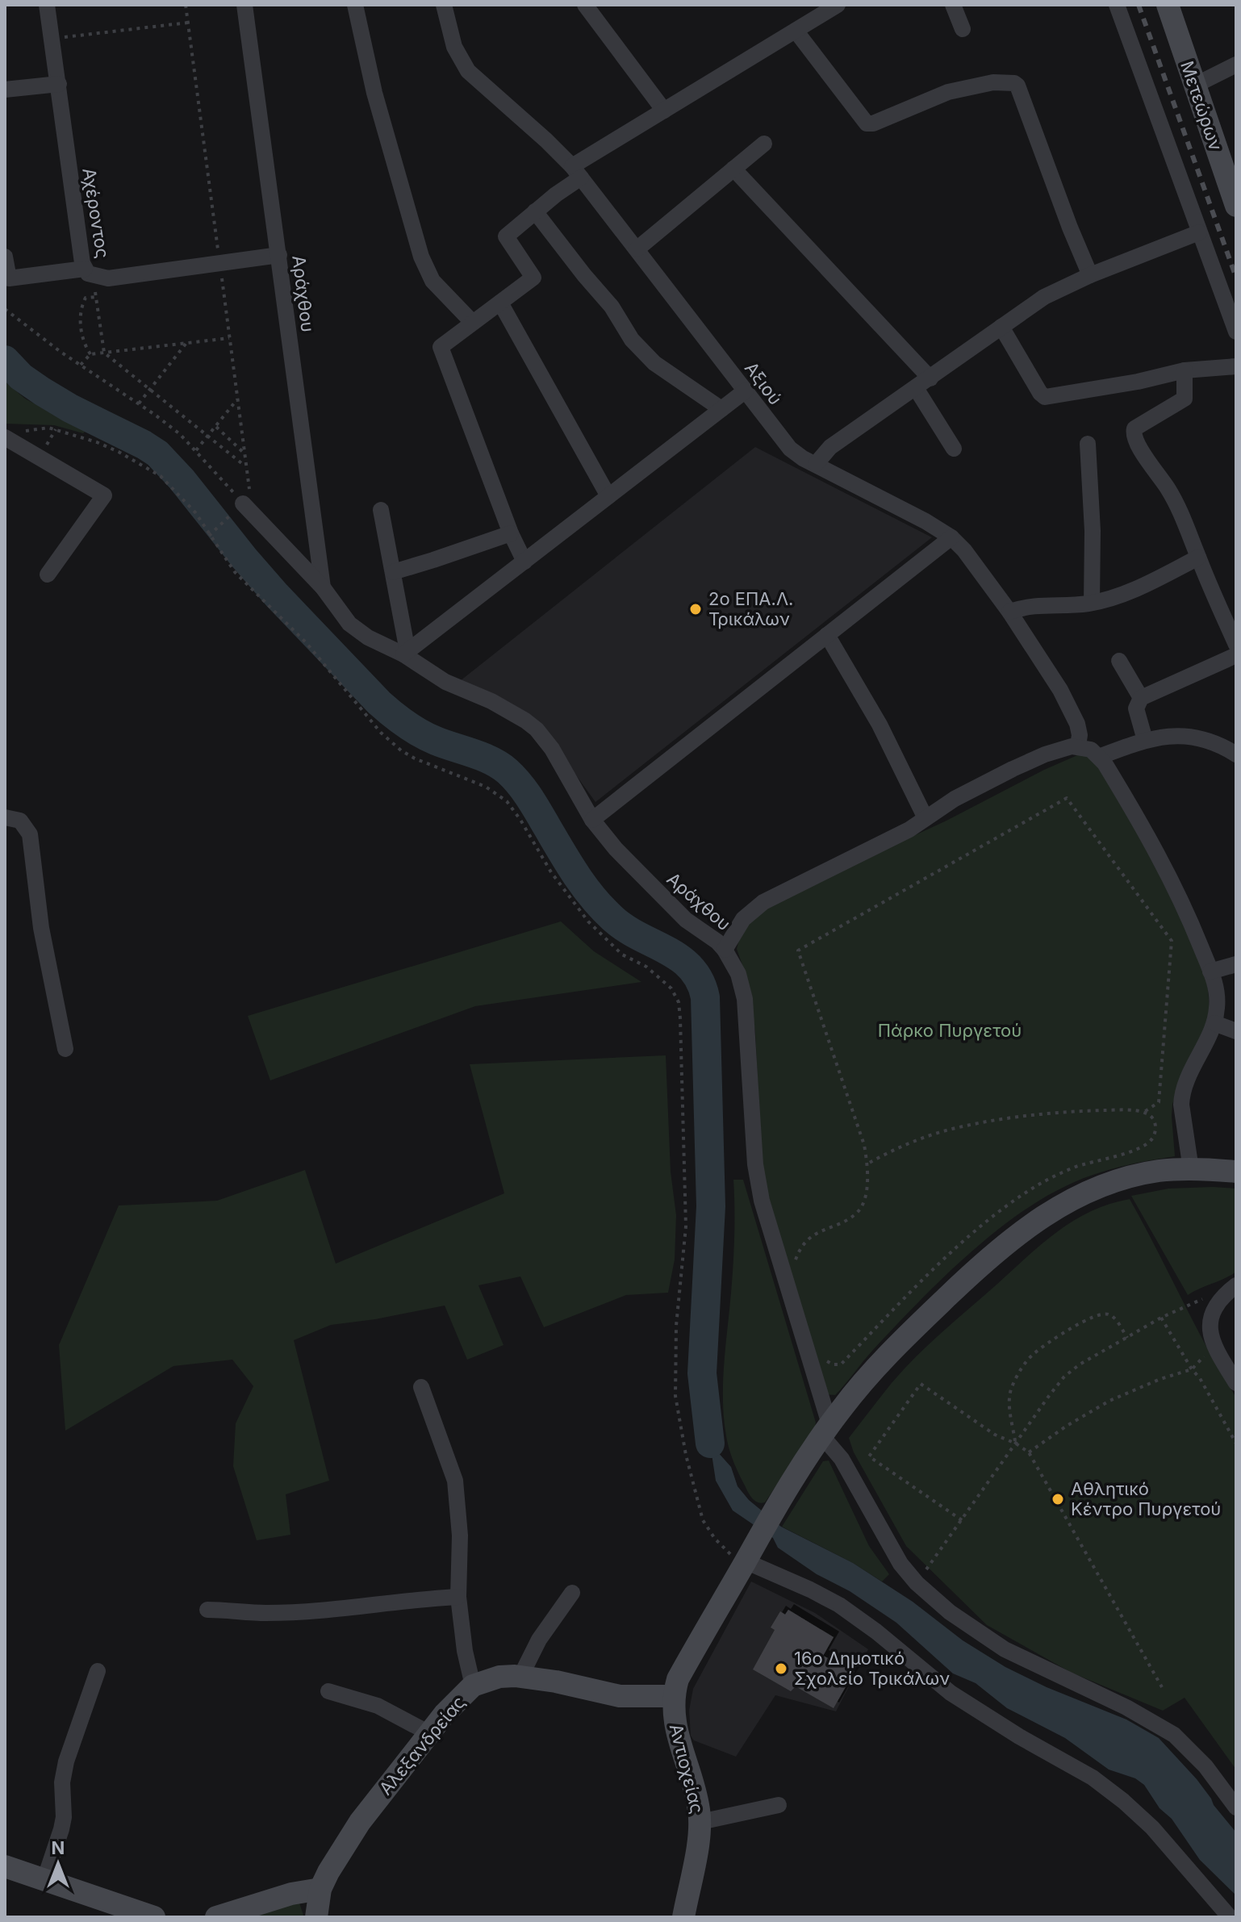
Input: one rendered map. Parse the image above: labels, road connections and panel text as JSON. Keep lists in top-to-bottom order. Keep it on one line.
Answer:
{"streets":{"street":["Μετεώρων","Αχέροντος","Αράχθου","Αξιού","Αλεξανδρείας","Αντιοχείας"]},"crossings":[["Αχέροντος","Αράχθου"],["Αλεξανδρείας","Αντιοχείας"]],"parks":["Πάρκο Πυργετού"],"places":["2ο ΕΠΑ.Λ. Τρικάλων","Αθλητικό Κέντρο Πυργετού","16ο Δημοτικό Σχολείο Τρικάλων"],"north":"top"}
